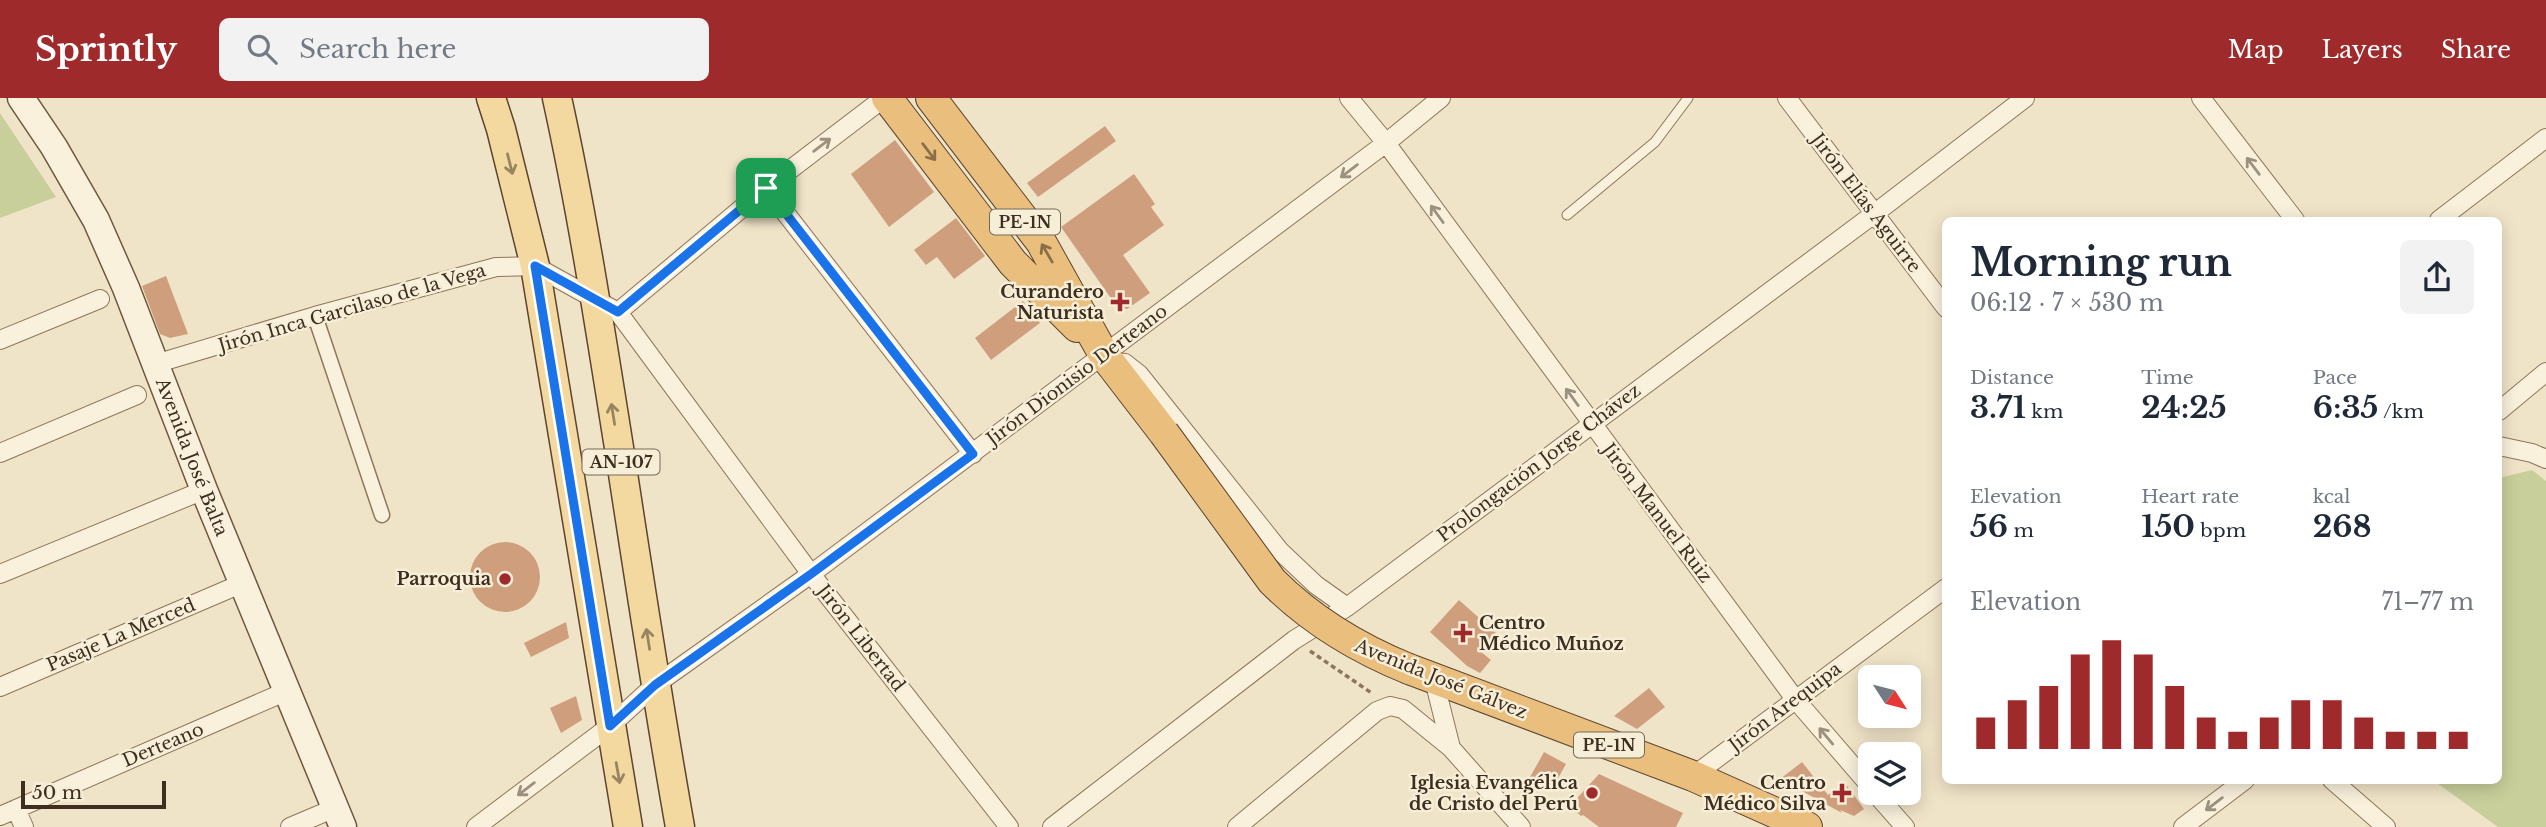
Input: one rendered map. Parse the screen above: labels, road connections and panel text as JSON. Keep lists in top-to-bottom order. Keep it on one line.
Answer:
{"streets":{"highway":["PE-1N","Avenida José Gálvez"],"main road":["Avenida José Balta","AN-107"],"street":["Jirón Elías Aguirre","Jirón Inca Garcilaso de la Vega","Jirón Dionisio Derteano","Prolongación Jorge Chávez","Jirón Manuel Ruiz","Pasaje La Merced","Jirón Libertad","Jirón Arequipa","Derteano"]},"crossings":[["Jirón Elías Aguirre","Prolongación Jorge Chávez"],["Jirón Inca Garcilaso de la Vega","Avenida José Balta"],["Jirón Inca Garcilaso de la Vega","AN-107"],["Jirón Inca Garcilaso de la Vega","Jirón Libertad"],["Jirón Dionisio Derteano","AN-107"],["Jirón Dionisio Derteano","Jirón Manuel Ruiz"],["Jirón Dionisio Derteano","Jirón Libertad"],["Jirón Dionisio Derteano","Avenida José Gálvez"],["Avenida José Balta","Pasaje La Merced"],["Avenida José Balta","Derteano"],["AN-107","Jirón Libertad"],["Prolongación Jorge Chávez","Jirón Manuel Ruiz"],["Jirón Manuel Ruiz","Jirón Arequipa"],["Avenida José Gálvez","Jirón Arequipa"]],"one_way":["Jirón Dionisio Derteano","Jirón Manuel Ruiz"],"places":{"health":["Curandero Naturista","Centro Médico Muñoz","Centro Médico Silva"],"other":["Parroquia","Iglesia Evangélica de Cristo del Perú"]},"scale_bar":"50 m","north":"bottom right","page":{"header":"Sprintly","search":"Search here","nav":["Map","Layers","Share"],"heading":["Morning run","06:12 · 7 × 530 m"],"stats":[["Distance","3.71 km"],["Time","24:25"],["Pace","6:35 /km"],["Elevation","56 m"],["Heart rate","150 bpm"],["kcal","268"]],"chart":["Elevation","71–77 m"],"scale":"50 m"}}
